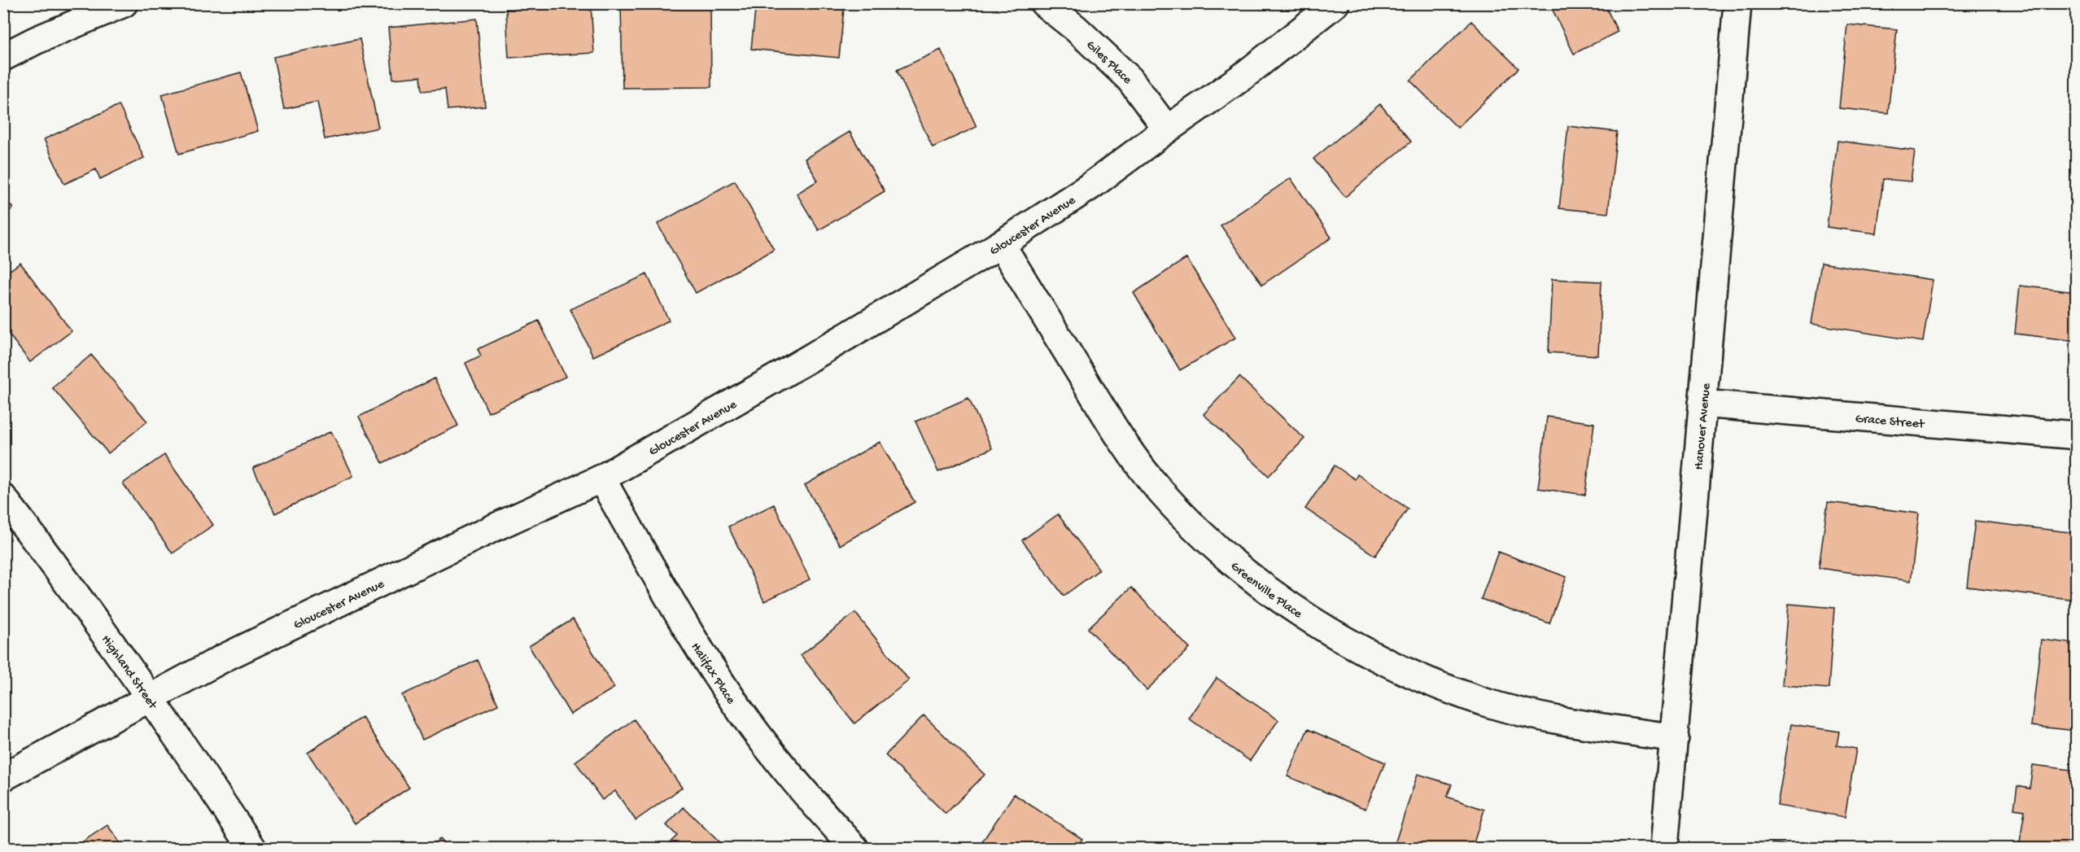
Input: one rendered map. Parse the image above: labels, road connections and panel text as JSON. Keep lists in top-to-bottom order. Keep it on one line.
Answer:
{"streets":{"street":["Giles Place","Gloucester Avenue","Grace Street","Hanover Avenue","Greenville Place","Highland Street","Halifax Place"]},"crossings":[["Giles Place","Gloucester Avenue"],["Gloucester Avenue","Greenville Place"],["Gloucester Avenue","Highland Street"],["Gloucester Avenue","Halifax Place"],["Grace Street","Hanover Avenue"],["Hanover Avenue","Greenville Place"]]}
